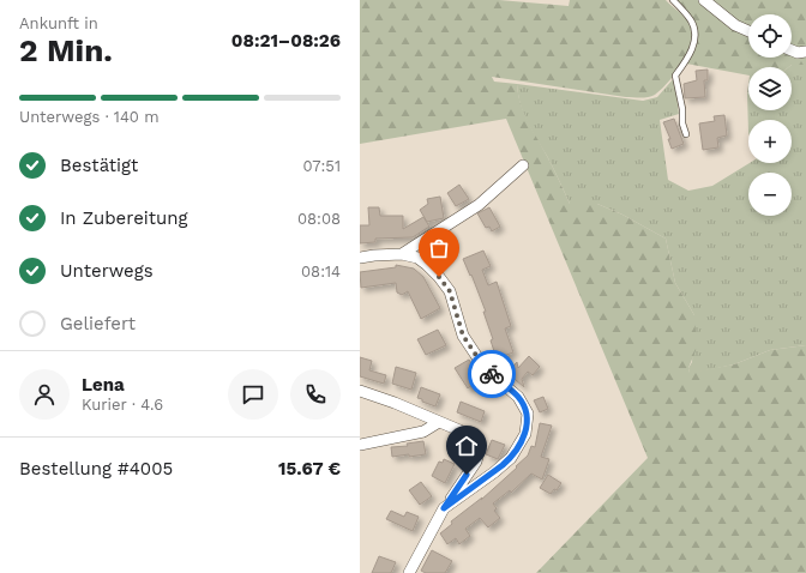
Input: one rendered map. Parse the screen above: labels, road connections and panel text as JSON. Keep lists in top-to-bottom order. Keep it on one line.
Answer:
{"page":{"heading":["2 Min.","Ankunft in","08:21–08:26"],"panel":["Lena","Kurier · 4.6","Bestellung #4005","15.67 €"],"map_buttons":["+","−"],"bar":"Unterwegs · 140 m","list":[["Bestätigt","07:51"],["In Zubereitung","08:08"],["Unterwegs","08:14"],"Geliefert"]}}
